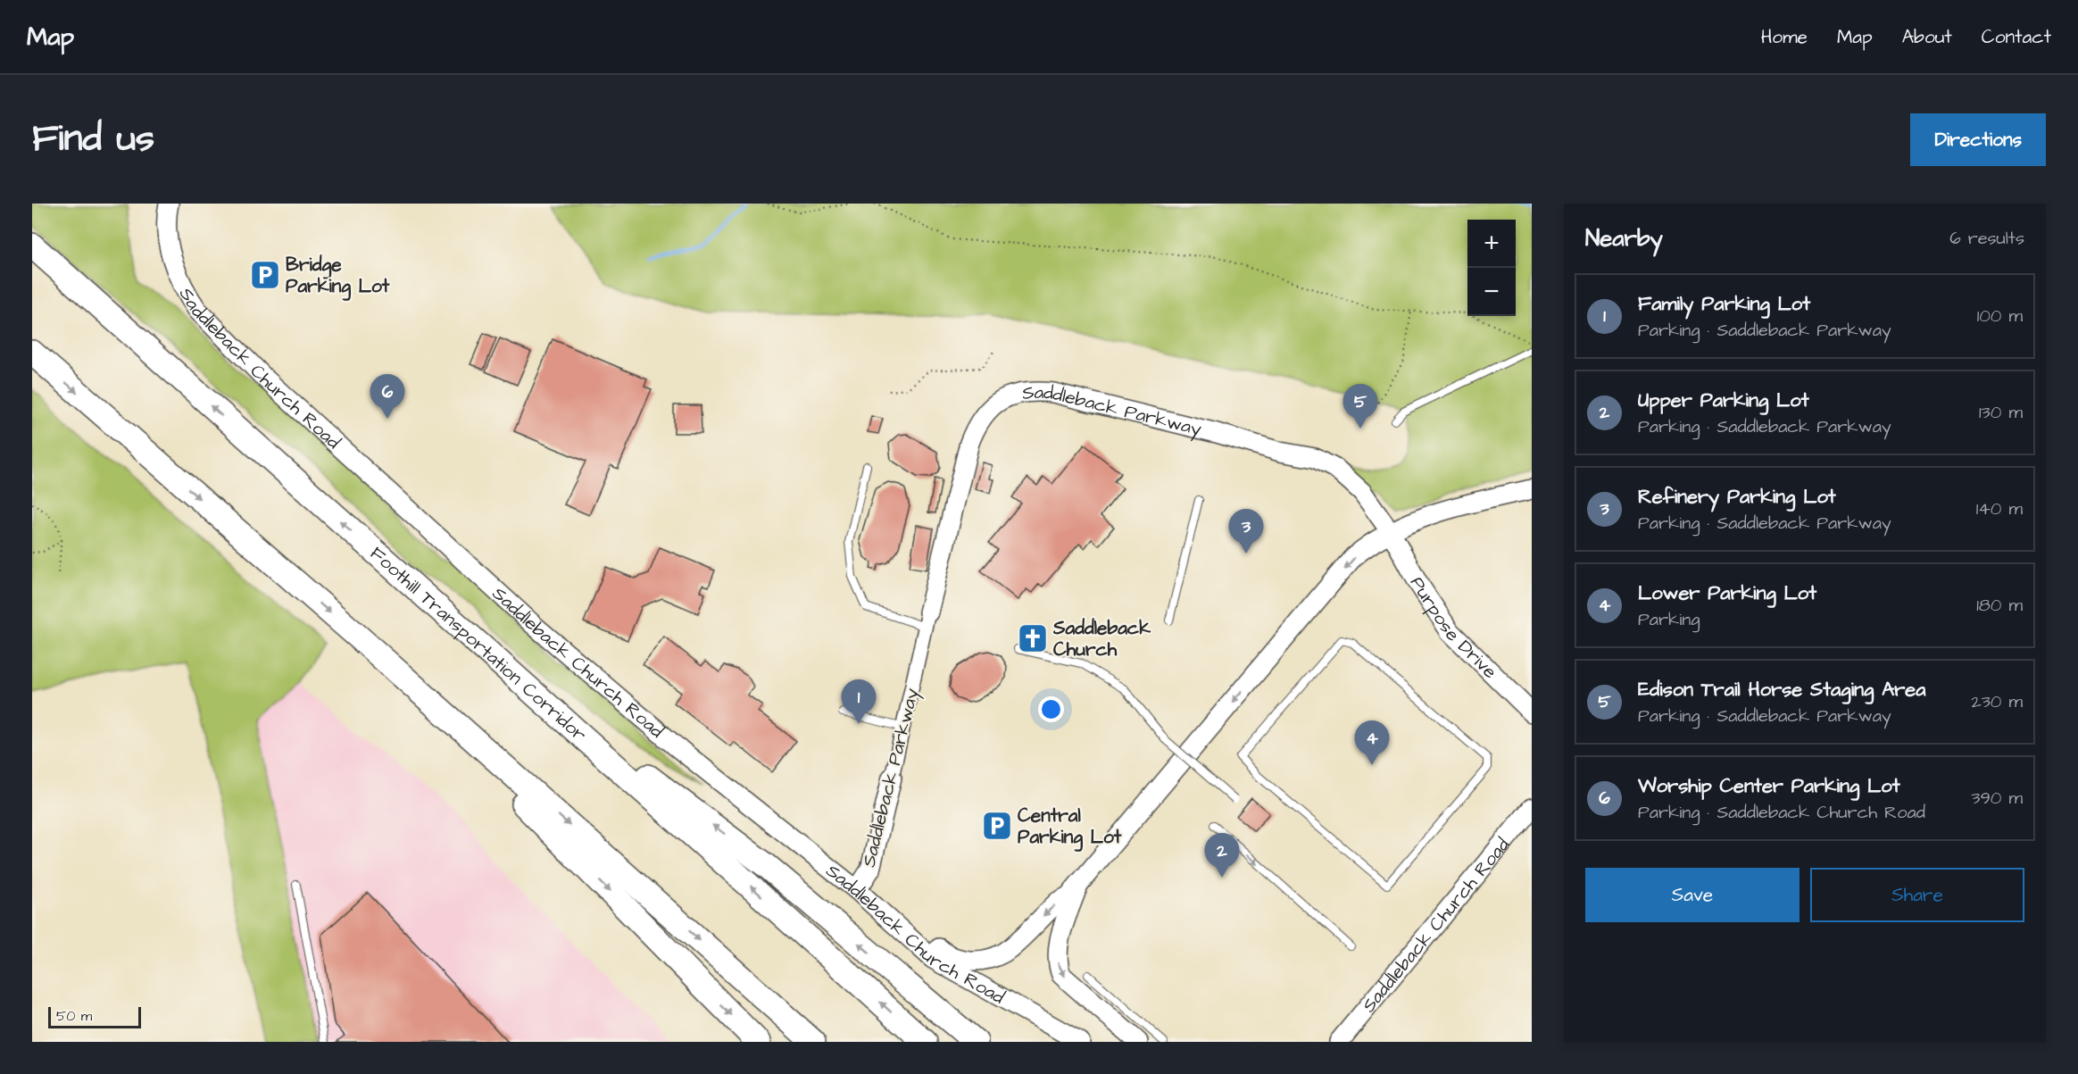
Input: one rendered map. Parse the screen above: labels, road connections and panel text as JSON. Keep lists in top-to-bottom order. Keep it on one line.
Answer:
{"streets":{"highway":["Foothill Transportation Corridor"],"main road":["Saddleback Church Road","Saddleback Parkway","Purpose Drive"]},"crossings":[["Saddleback Church Road","Saddleback Parkway"],["Saddleback Parkway","Purpose Drive"]],"places":{"parking":["Bridge Parking Lot","Central Parking Lot"],"church":["Saddleback Church"]},"scale_bar":"50 m","page":{"header":"Map","nav":["Home","Map","About","Contact"],"title":"Find us","buttons":["Directions",["Save","Share"]],"heading":["Nearby","6 results"],"map_buttons":["+","−"],"list":[{"mark":"1","name":"Family Parking Lot","note":"Parking · Saddleback Parkway","value":"100 m"},{"mark":"2","name":"Upper Parking Lot","note":"Parking · Saddleback Parkway","value":"130 m"},{"mark":"3","name":"Refinery Parking Lot","note":"Parking · Saddleback Parkway","value":"140 m"},{"mark":"4","name":"Lower Parking Lot","note":"Parking","value":"180 m"},{"mark":"5","name":"Edison Trail Horse Staging Area","note":"Parking · Saddleback Parkway","value":"230 m"},{"mark":"6","name":"Worship Center Parking Lot","note":"Parking · Saddleback Church Road","value":"390 m"}],"pins":["6","5","3","1","4","2"],"scale":"50 m"}}
